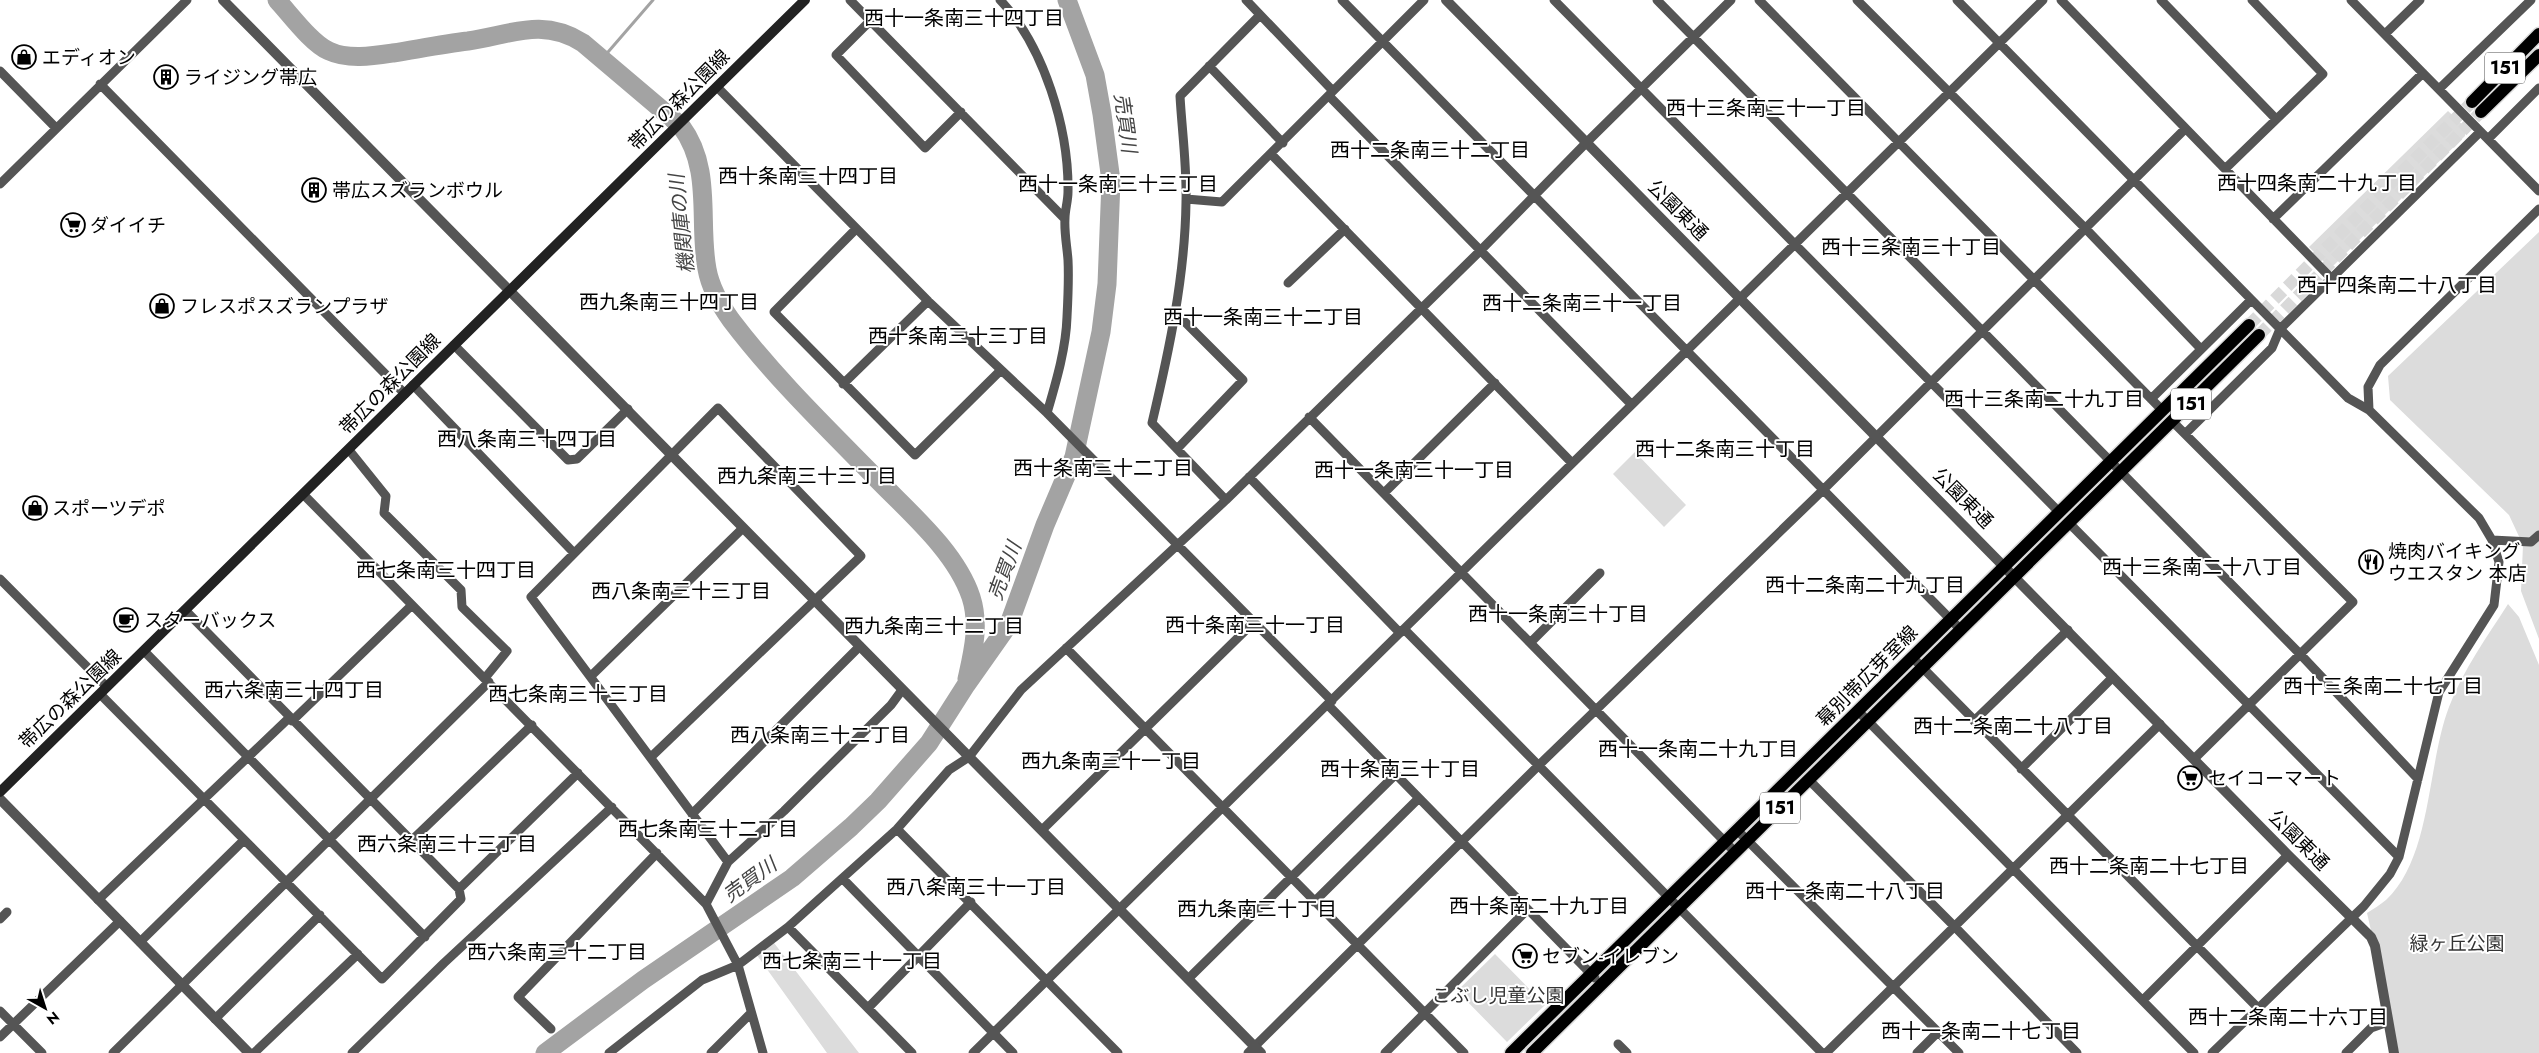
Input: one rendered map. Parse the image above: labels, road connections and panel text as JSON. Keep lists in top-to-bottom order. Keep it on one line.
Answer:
{"streets":{"main road":["151","帯広の森公園線","幕別帯広芽室線"],"street":["公園東通"]},"crossings":[["公園東通","幕別帯広芽室線"]],"districts":["西十一条南三十四丁目","西十三条南三十一丁目","西十二条南三十二丁目","西十条南三十四丁目","西十四条南二十九丁目","西十一条南三十三丁目","西十三条南三十丁目","西十四条南二十八丁目","西九条南三十四丁目","西十二条南三十一丁目","西十一条南三十二丁目","西十条南三十三丁目","西十三条南二十九丁目","西八条南三十四丁目","西十二条南三十丁目","西十条南三十二丁目","西十一条南三十一丁目","西九条南三十三丁目","西十三条南二十八丁目","西七条南三十四丁目","西十二条南二十九丁目","西八条南三十三丁目","西十一条南三十丁目","西十条南三十一丁目","西九条南三十二丁目","西十三条南二十七丁目","西六条南三十四丁目","西七条南三十三丁目","西十二条南二十八丁目","西八条南三十二丁目","西十一条南二十九丁目","西九条南三十一丁目","西十条南三十丁目","西七条南三十二丁目","西六条南三十三丁目","西十二条南二十七丁目","西八条南三十一丁目","西十一条南二十八丁目","西十条南二十九丁目","西九条南三十丁目","西六条南三十二丁目","西七条南三十一丁目","西十二条南二十六丁目","西十一条南二十七丁目"],"water":["売買川","機関庫の川"],"parks":["緑ヶ丘公園","こぶし児童公園"],"places":{"shop":["エディオン","フレスポスズランプラザ","スポーツデポ"],"building":["ライジング帯広","帯広スズランボウル"],"supermarket":["ダイイチ","セイコーマート","セブン-イレブン"],"restaurant":["焼肉バイキング ウエスタン 本店"],"cafe":["スターバックス"]},"north":"bottom right"}
